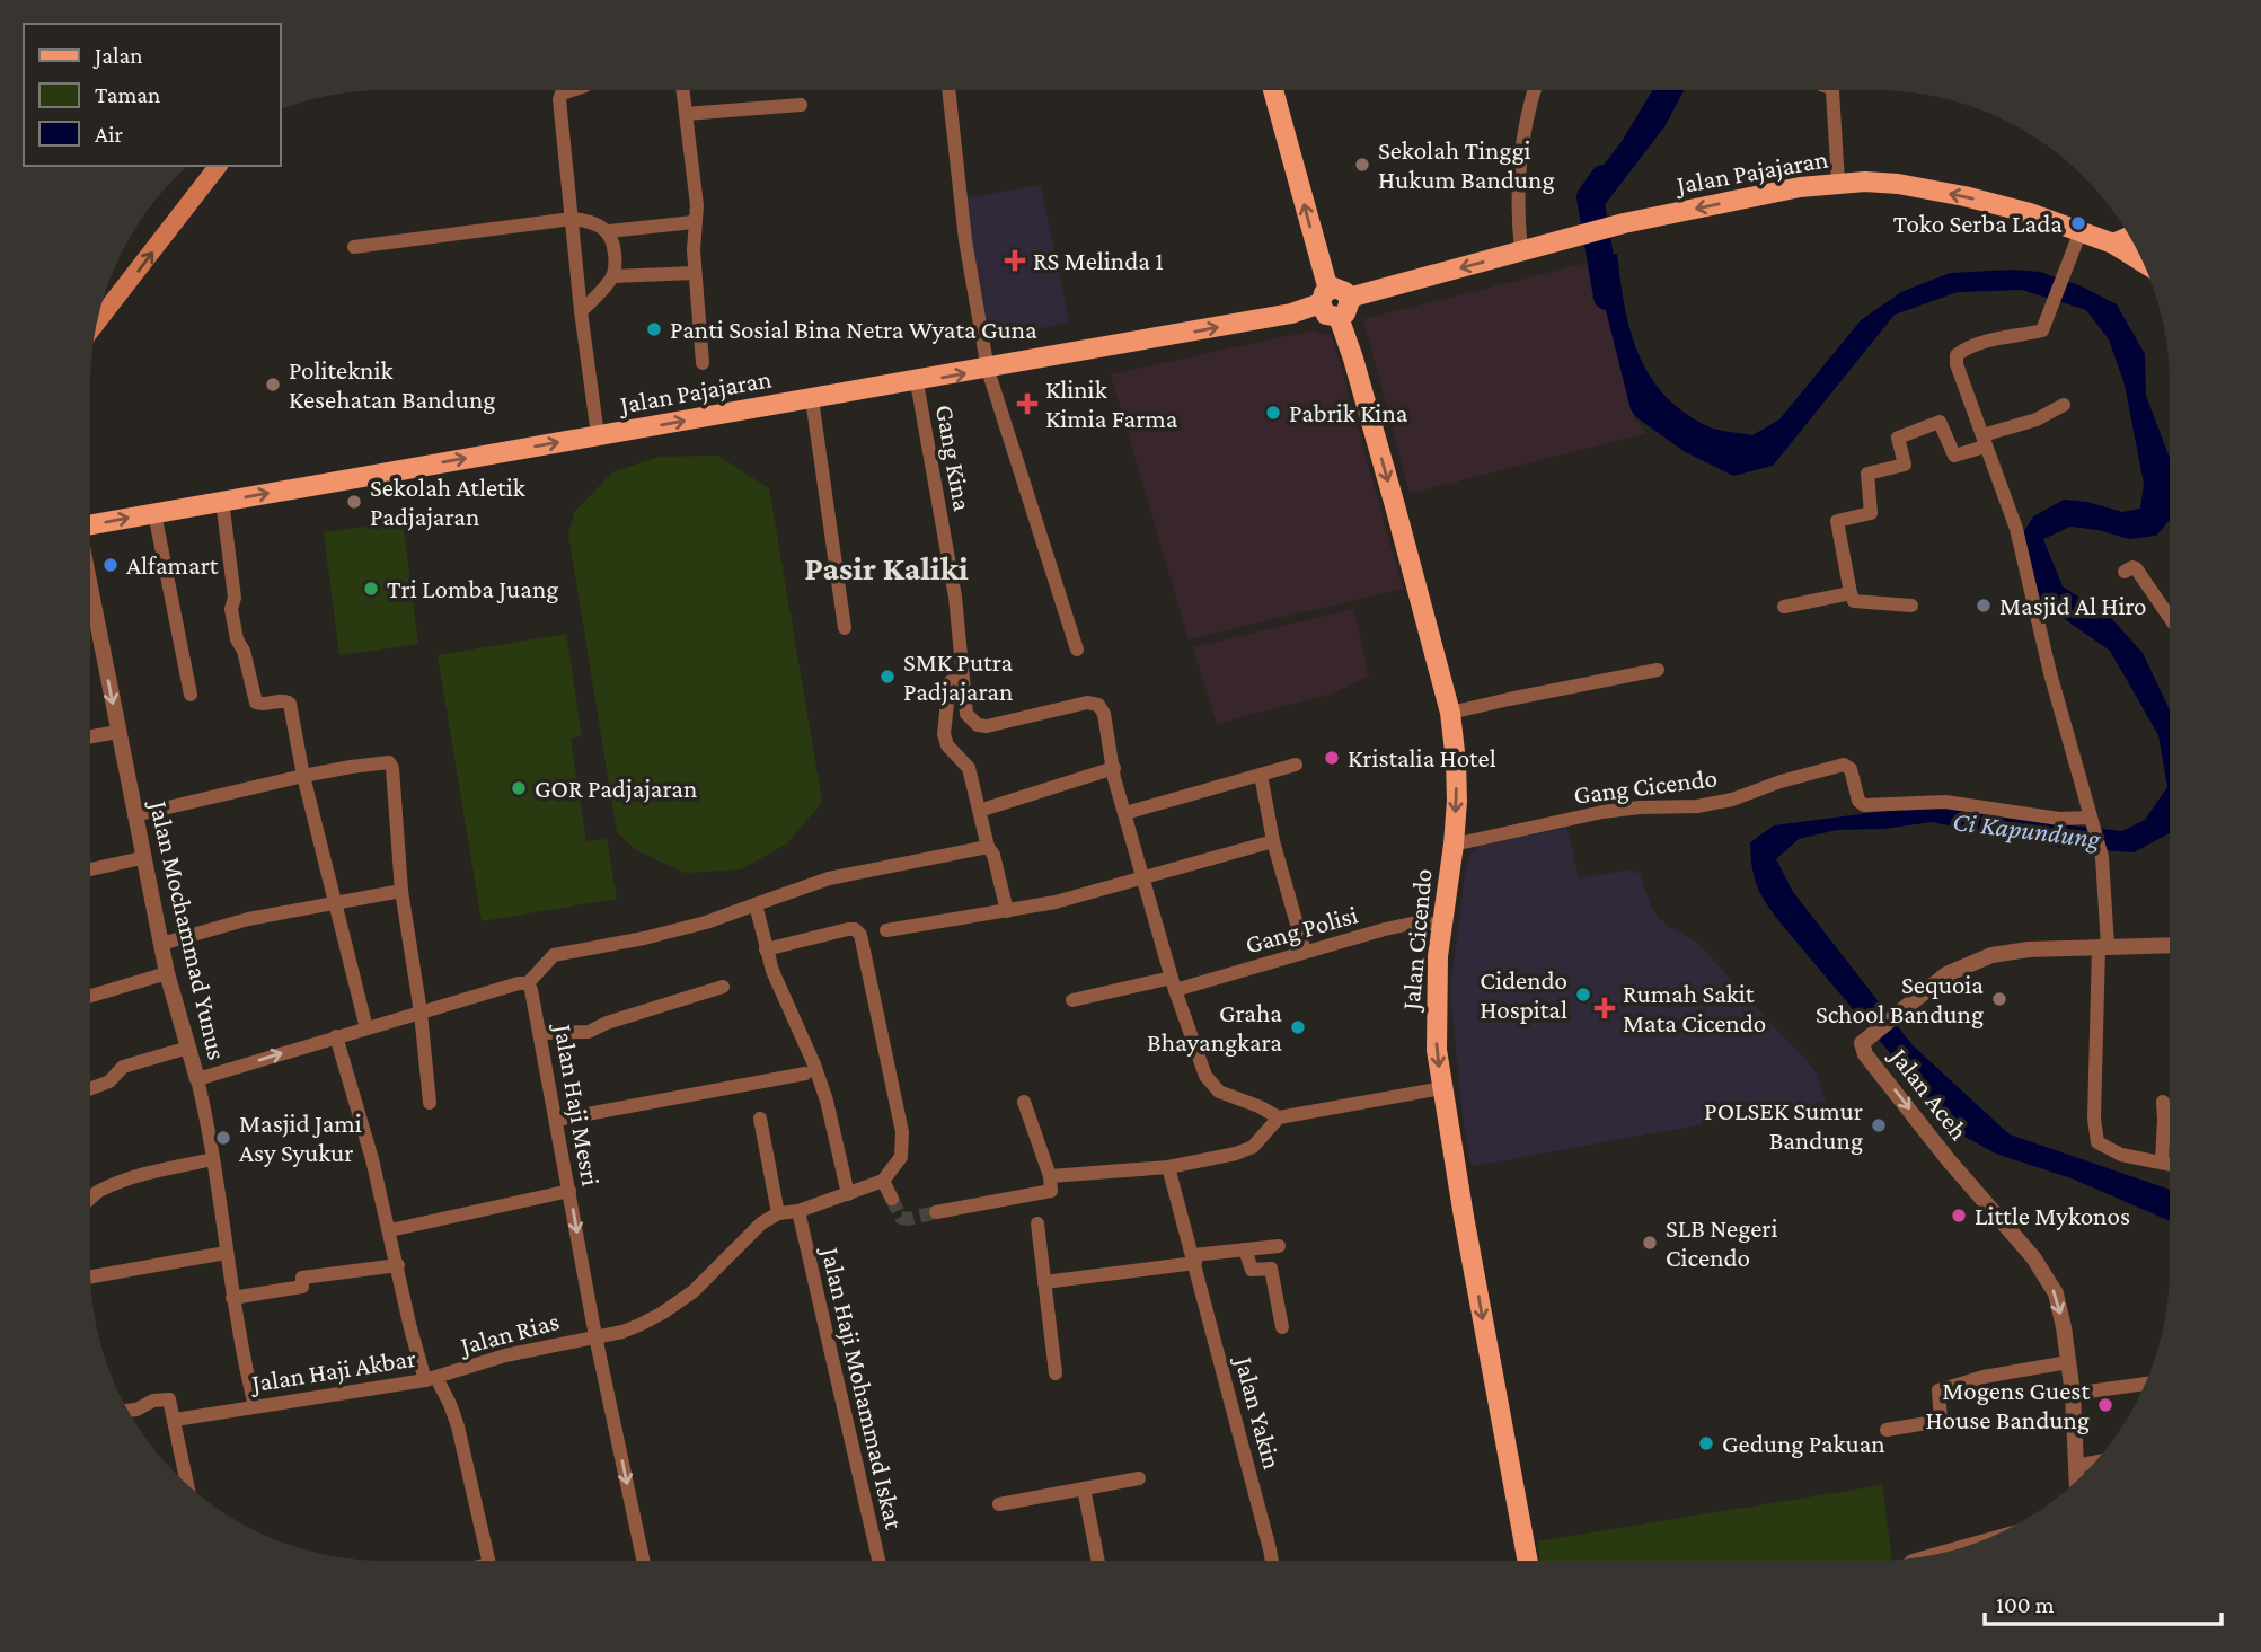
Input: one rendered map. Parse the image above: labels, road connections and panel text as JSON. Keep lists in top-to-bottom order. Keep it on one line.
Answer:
{"streets":{"main road":["Jalan Pajajaran","Jalan Cicendo"],"street":["Gang Kina","Gang Cicendo","Gang Polisi","Jalan Mochammad Yunus","Jalan Aceh","Jalan Haji Mesri","Jalan Rias","Jalan Haji Akbar","Jalan Haji Mohammad Iskat","Jalan Yakin"]},"crossings":[["Jalan Pajajaran","Gang Kina"],["Jalan Pajajaran","Jalan Cicendo"],["Gang Cicendo","Jalan Cicendo"],["Gang Polisi","Jalan Cicendo"],["Jalan Mochammad Yunus","Jalan Haji Akbar"],["Jalan Haji Mesri","Jalan Rias"],["Jalan Rias","Jalan Haji Akbar"]],"one_way":["Jalan Cicendo","Jalan Haji Mesri"],"districts":["Pasir Kaliki"],"water":["Ci Kapundung"],"places":{"other":["Sekolah Tinggi Hukum Bandung","Toko Serba Lada","Panti Sosial Bina Netra Wyata Guna","Politeknik Kesehatan Bandung","Pabrik Kina","Sekolah Atletik Padjajaran","Alfamart","Tri Lomba Juang","Masjid Al Hiro","SMK Putra Padjajaran","Kristalia Hotel","GOR Padjajaran","Cidendo Hospital","Sequoia School Bandung","Graha Bhayangkara","POLSEK Sumur Bandung","Masjid Jami Asy Syukur","Little Mykonos","SLB Negeri Cicendo","Mogens Guest House Bandung","Gedung Pakuan"],"health":["RS Melinda 1","Klinik Kimia Farma","Rumah Sakit Mata Cicendo"]},"legend":["Jalan","Taman","Air"],"scale_bar":"100 m"}
